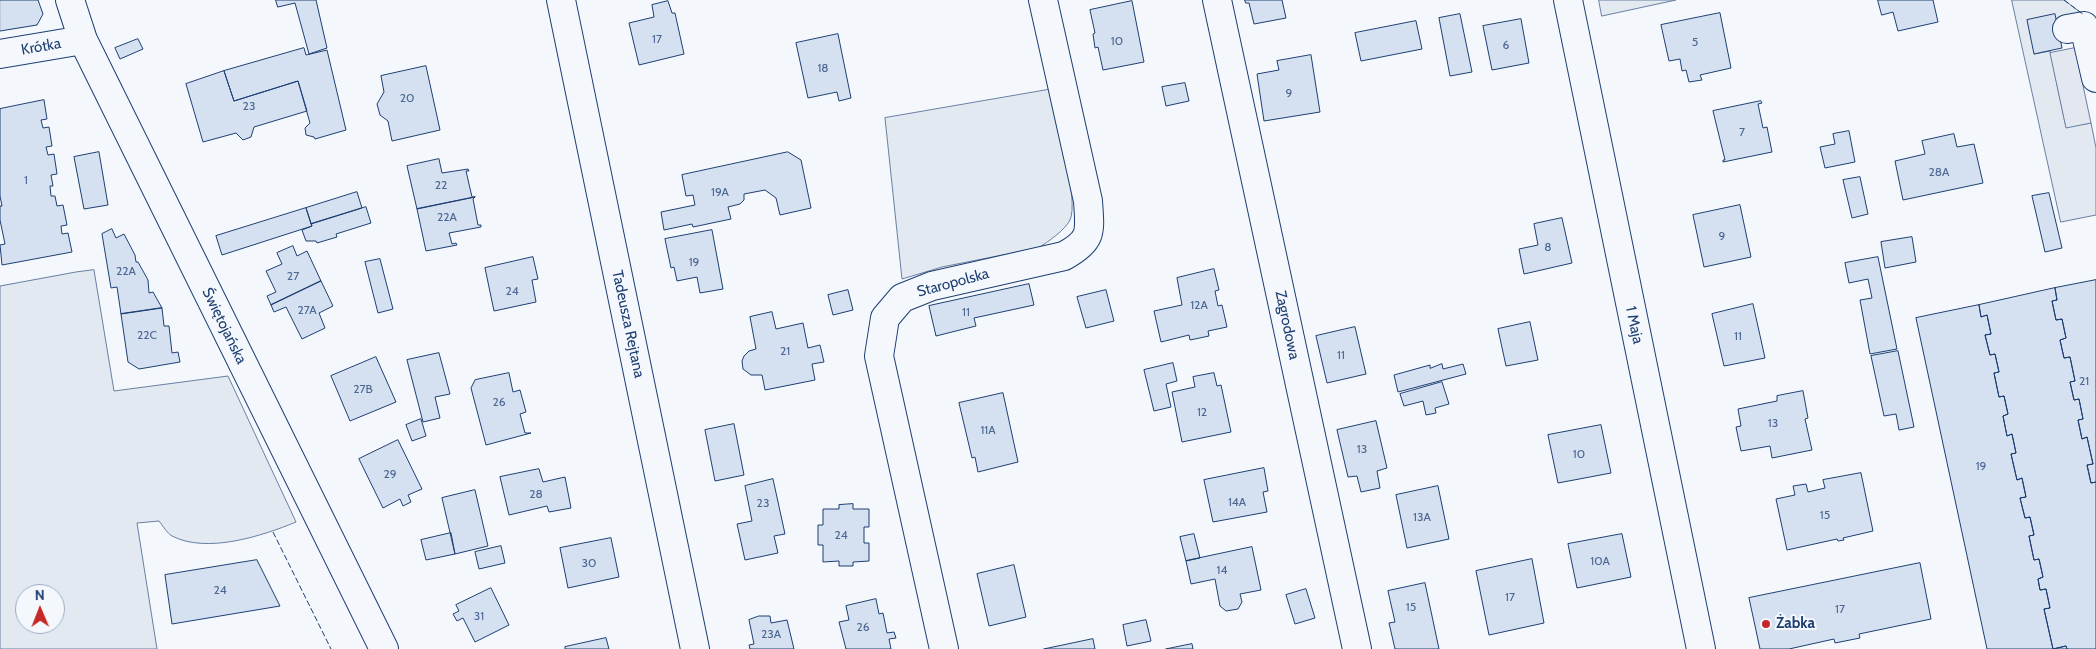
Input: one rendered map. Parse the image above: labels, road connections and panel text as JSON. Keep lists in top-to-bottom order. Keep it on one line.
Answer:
{"streets":{"street":["Krótka","Staropolska","Tadeusza Rejtana","Zagrodowa","1 Maja","Świętojańska"]},"crossings":[["Krótka","Świętojańska"]],"places":["Żabka"],"house_numbers":["17","10","5","6","18","9","20","23","7","28A","1","22","19A","22A","9","8","19","22A","27","24","12A","27A","11","22C","11","21","11","21","27B","26","12","13","11A","13","10","19","29","28","14A","23","15","13A","24","10A","30","14","24","17","15","17","31","26","23A"],"north":"top"}
